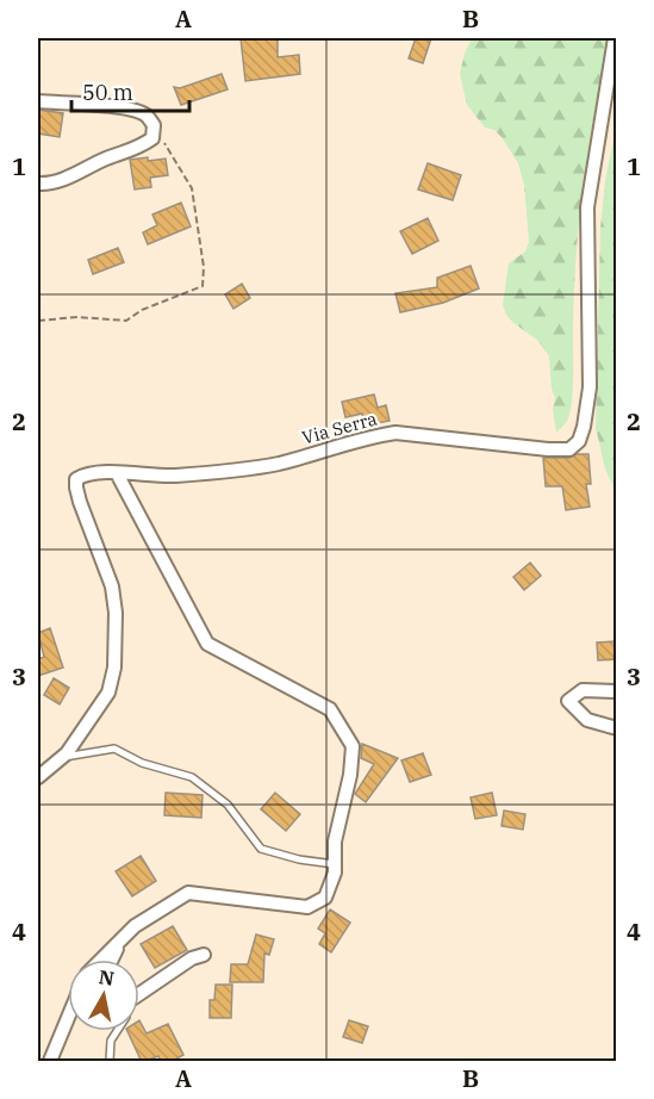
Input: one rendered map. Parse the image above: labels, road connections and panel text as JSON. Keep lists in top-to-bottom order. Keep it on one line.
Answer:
{"streets":{"street":["Via Serra"]},"scale_bar":"50 m","north":"top","grid":{"columns":["A","B"],"rows":["1","2","3","4"]}}
